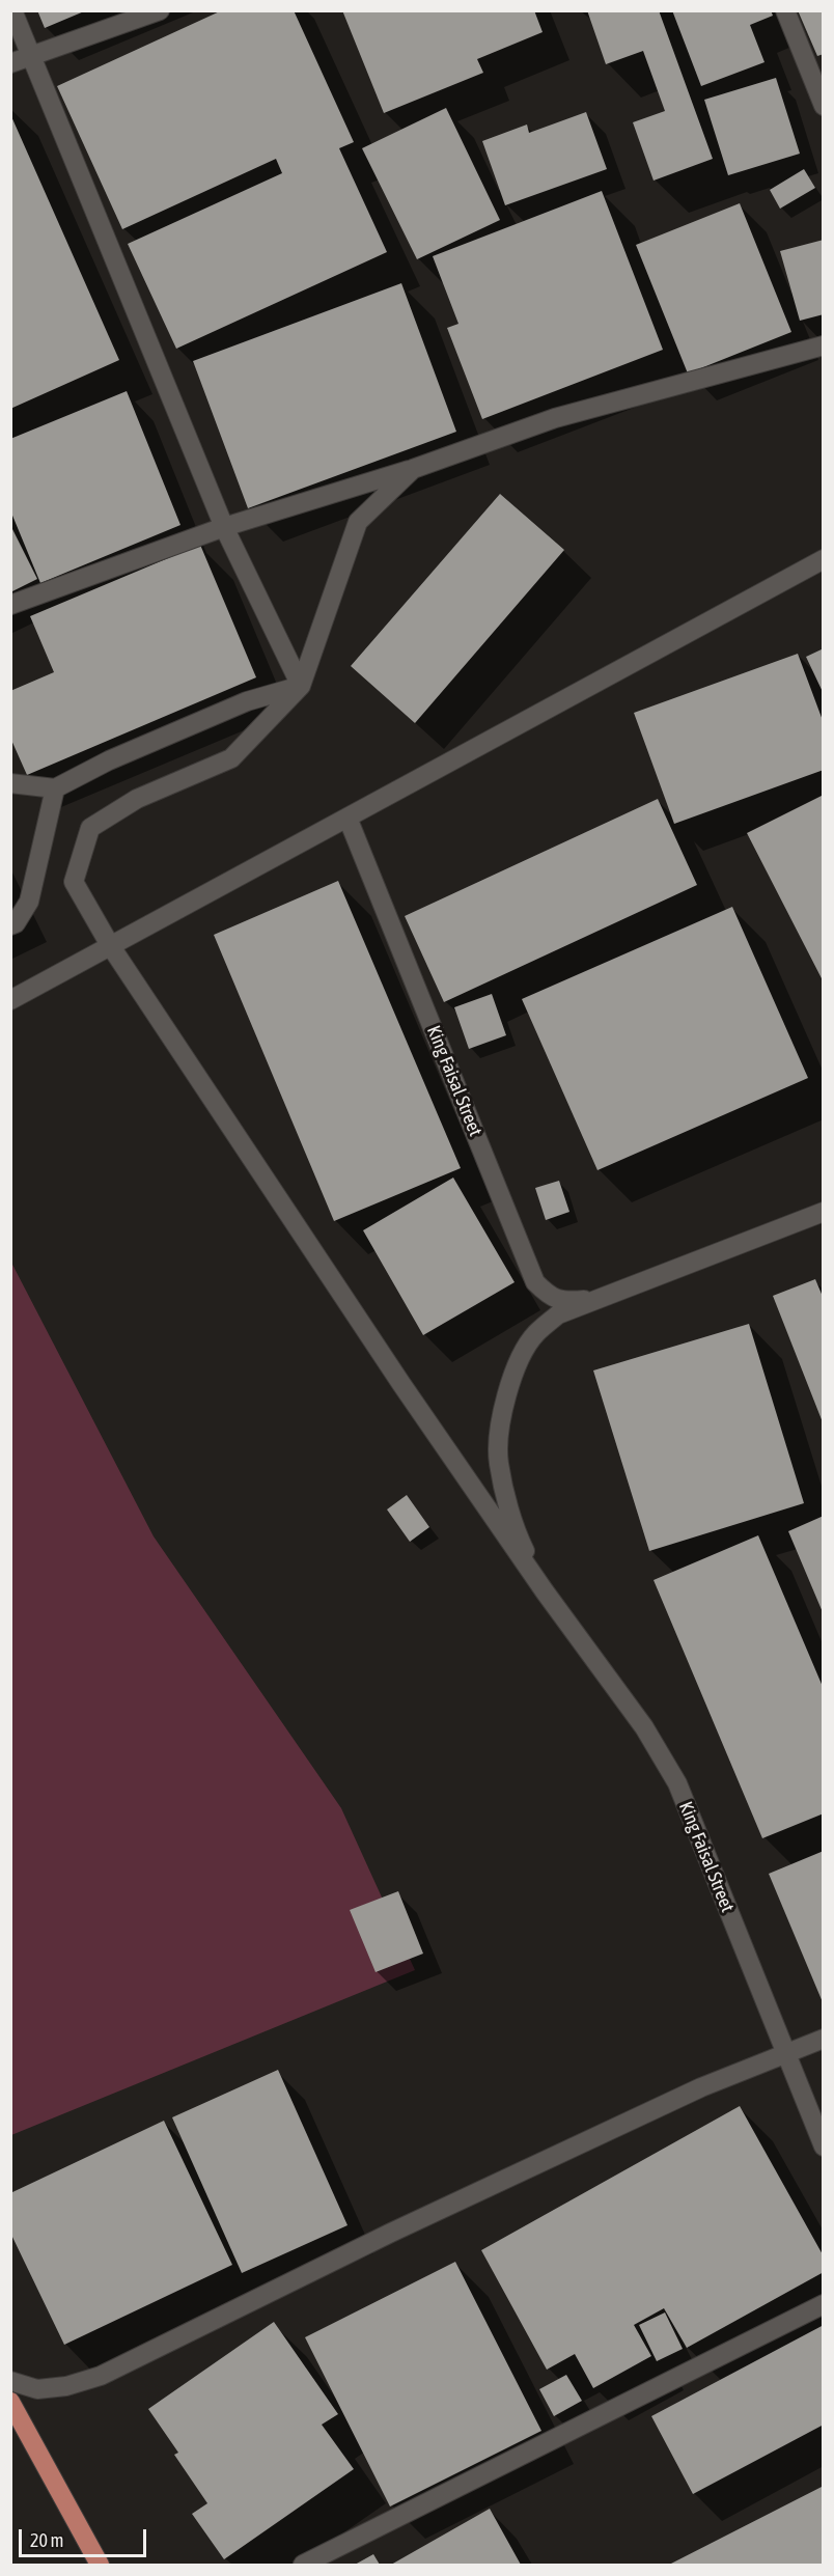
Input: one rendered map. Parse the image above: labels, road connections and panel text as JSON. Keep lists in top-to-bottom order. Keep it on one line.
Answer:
{"streets":{"street":["King Faisal Street"]},"scale_bar":"20 m"}
